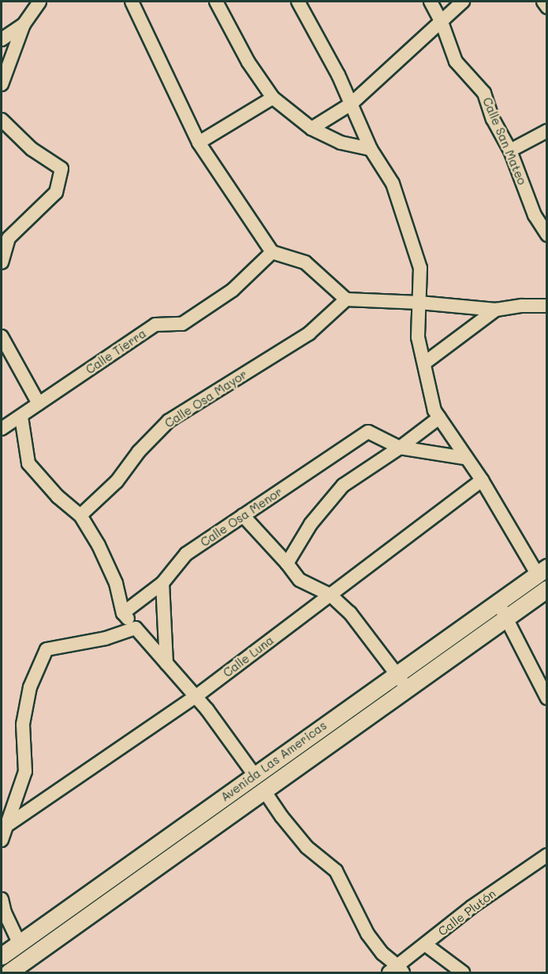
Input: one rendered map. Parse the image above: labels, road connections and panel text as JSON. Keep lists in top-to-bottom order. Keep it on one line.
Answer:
{"streets":{"street":["Calle San Mateo","Calle Tierra","Calle Osa Mayor","Calle Osa Menor","Calle Luna","Avenida Las Americas","Calle Plutón"]}}
